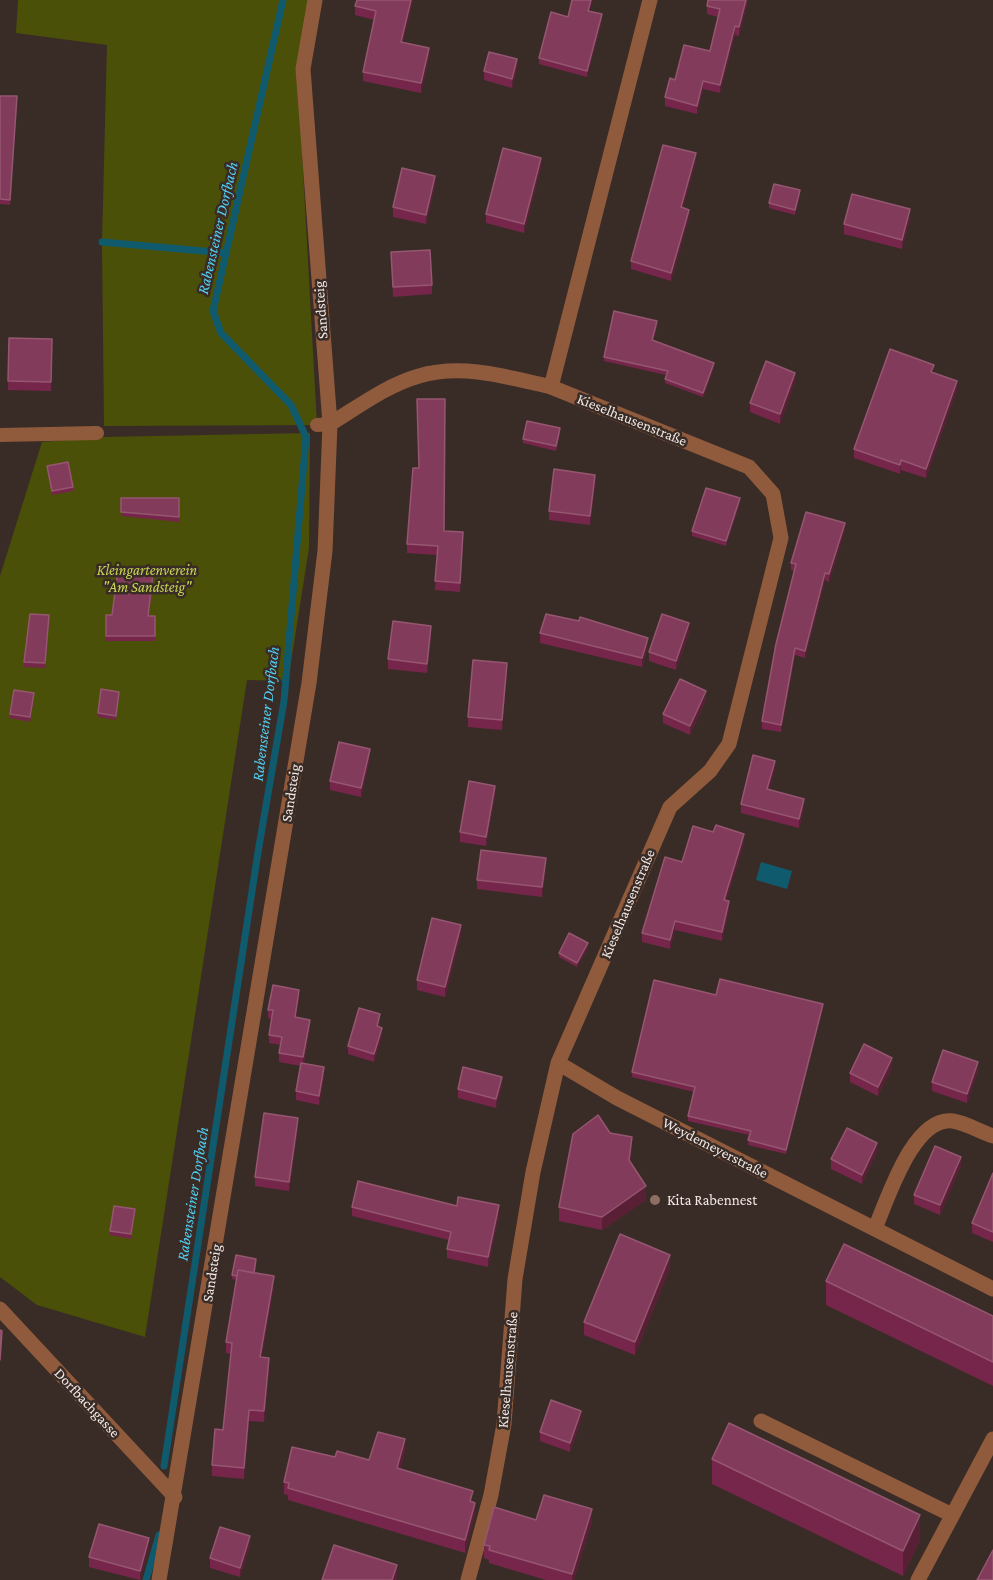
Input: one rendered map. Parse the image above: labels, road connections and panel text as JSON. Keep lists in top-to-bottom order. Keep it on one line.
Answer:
{"streets":{"street":["Sandsteig","Kieselhausenstraße","Weydemeyerstraße","Dorfbachgasse"]},"crossings":[["Sandsteig","Kieselhausenstraße"],["Sandsteig","Dorfbachgasse"],["Kieselhausenstraße","Weydemeyerstraße"]],"water":["Rabensteiner Dorfbach"],"parks":["Kleingartenverein \"Am Sandsteig\""],"places":["Kita Rabennest"]}
